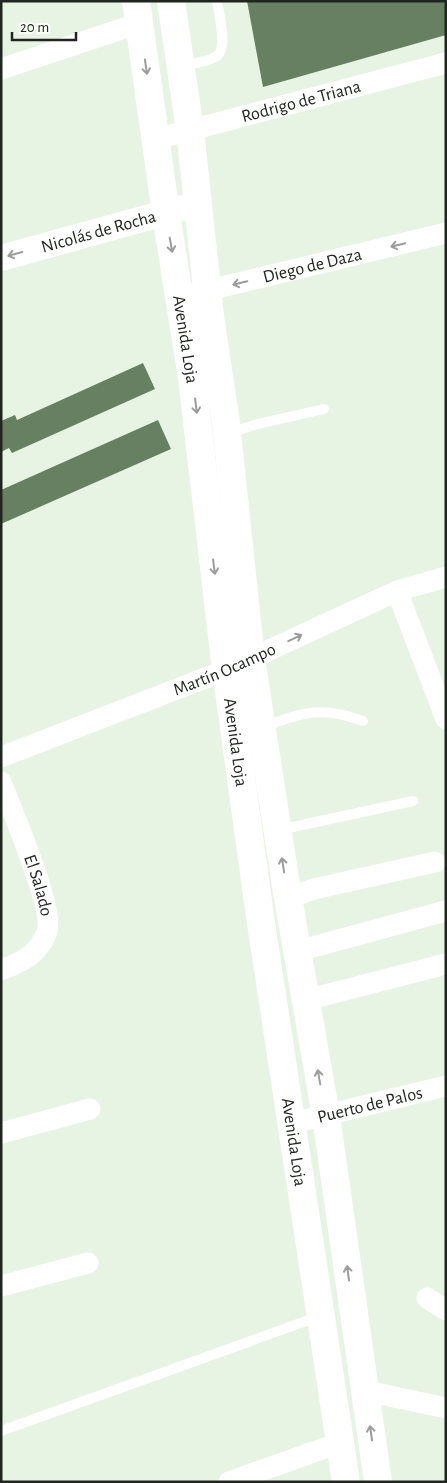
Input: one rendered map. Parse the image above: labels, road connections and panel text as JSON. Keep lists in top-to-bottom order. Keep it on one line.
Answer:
{"streets":{"main road":["Avenida Loja"],"street":["Rodrigo de Triana","Nicolás de Rocha","Diego de Daza","Martín Ocampo","El Salado","Puerto de Palos"]},"crossings":[["Rodrigo de Triana","Avenida Loja"],["Nicolás de Rocha","Avenida Loja"],["Diego de Daza","Avenida Loja"],["Avenida Loja","Martín Ocampo"],["Avenida Loja","Puerto de Palos"]],"one_way":["Diego de Daza"],"scale_bar":"20 m"}
